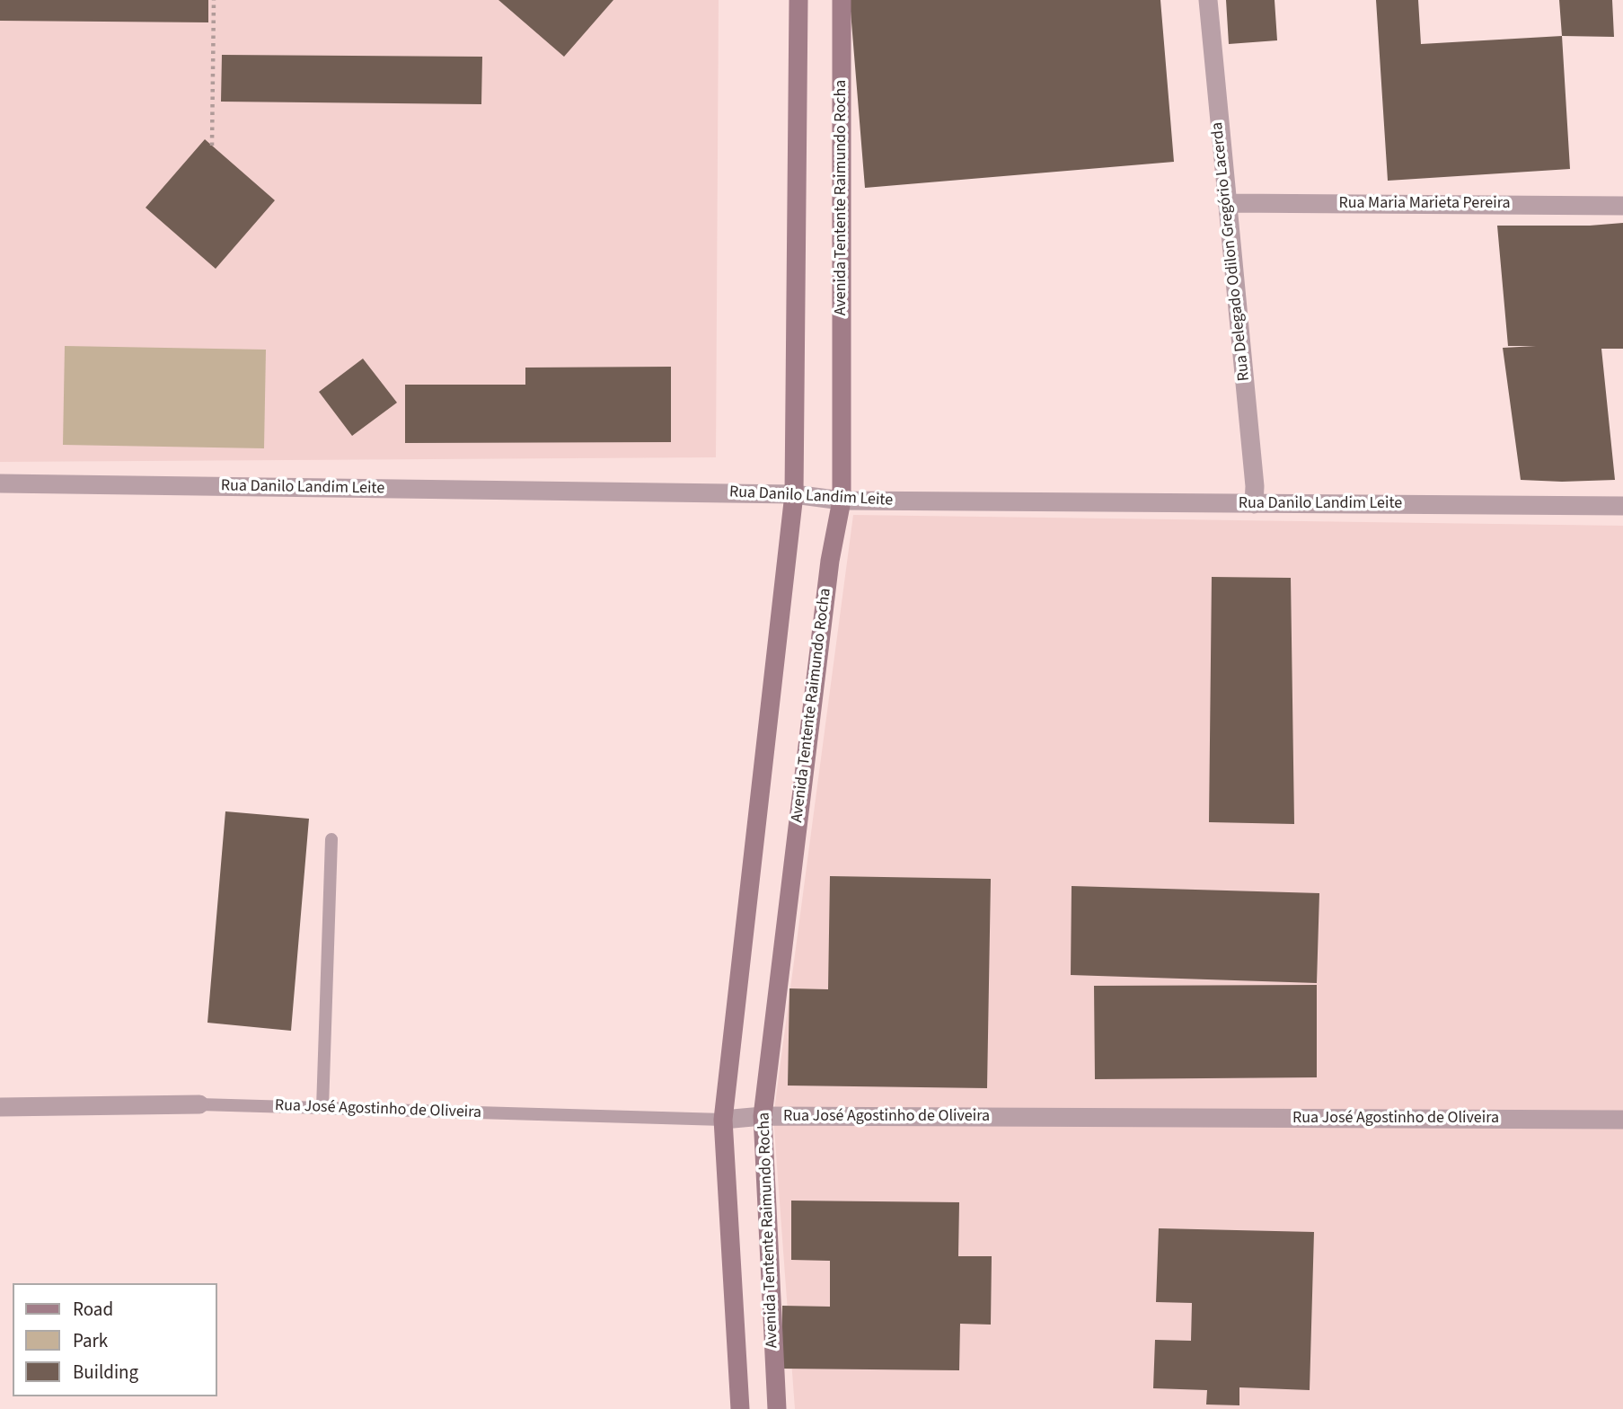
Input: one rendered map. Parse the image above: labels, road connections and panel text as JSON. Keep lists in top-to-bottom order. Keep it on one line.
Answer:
{"streets":{"street":["Avenida Tentente Raimundo Rocha","Rua Maria Marieta Pereira","Rua Delegado Odilon Gregório Lacerda","Rua Danilo Landim Leite","Rua José Agostinho de Oliveira"]},"crossings":[["Avenida Tentente Raimundo Rocha","Rua Danilo Landim Leite"],["Avenida Tentente Raimundo Rocha","Rua José Agostinho de Oliveira"],["Rua Maria Marieta Pereira","Rua Delegado Odilon Gregório Lacerda"],["Rua Delegado Odilon Gregório Lacerda","Rua Danilo Landim Leite"]],"legend":["Road","Park","Building"]}
